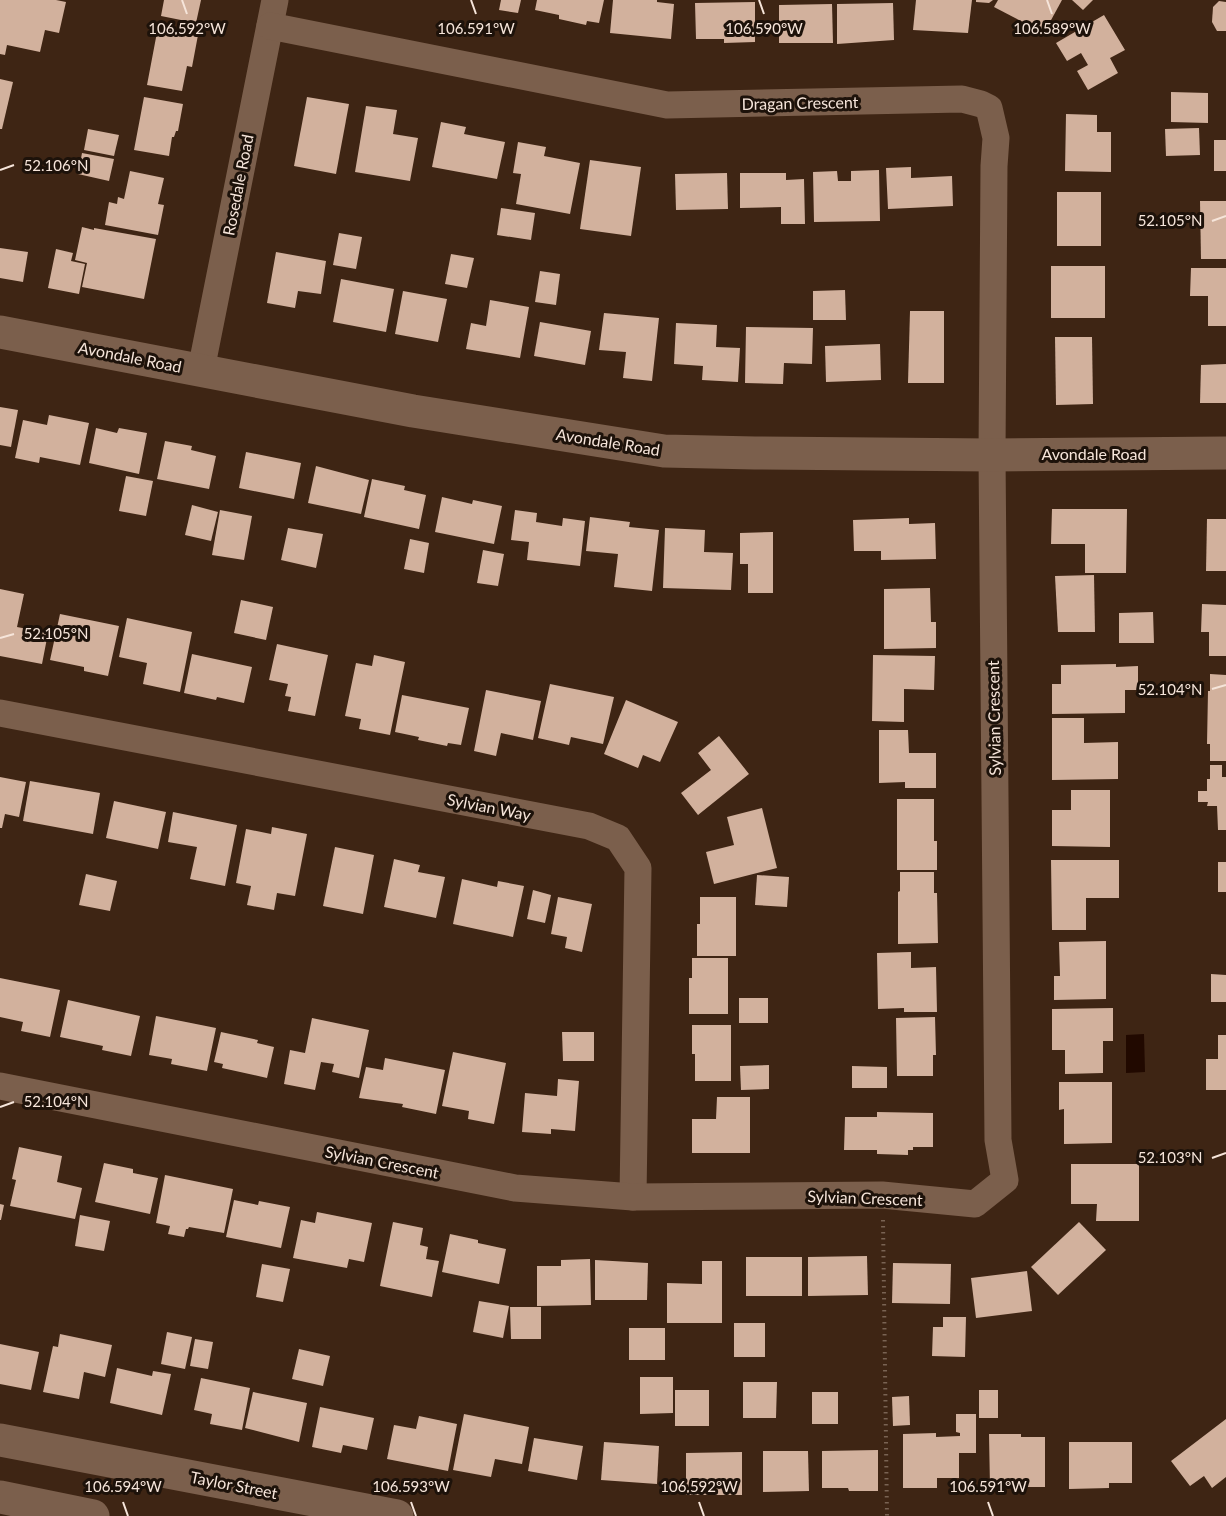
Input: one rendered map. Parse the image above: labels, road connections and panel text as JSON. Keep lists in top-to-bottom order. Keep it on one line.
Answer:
{"streets":{"street":["Dragan Crescent","Rosedale Road","Avondale Road","Sylvian Crescent","Sylvian Way","Taylor Street"]},"crossings":[["Dragan Crescent","Rosedale Road"],["Dragan Crescent","Avondale Road"],["Dragan Crescent","Sylvian Crescent"],["Rosedale Road","Avondale Road"],["Avondale Road","Sylvian Crescent"],["Sylvian Crescent","Sylvian Way"]],"coordinates":["106.590°W","106.592°W","106.591°W","106.589°W","52.106°N","52.105°N","52.104°N","52.103°N","106.594°W","106.593°W"]}
